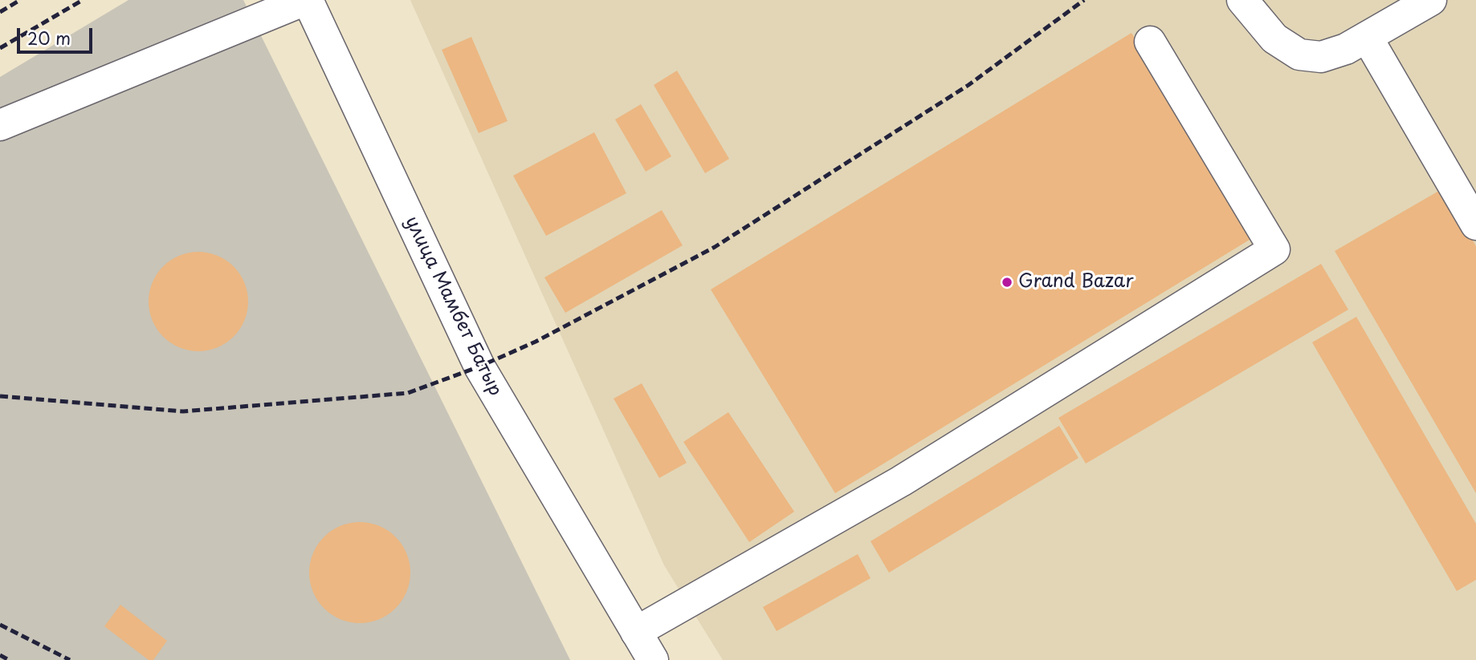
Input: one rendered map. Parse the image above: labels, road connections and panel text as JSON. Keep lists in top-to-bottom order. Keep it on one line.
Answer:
{"streets":{"main road":["улица Мамбет Батыр"]},"places":["Grand Bazar"],"scale_bar":"20 m"}
